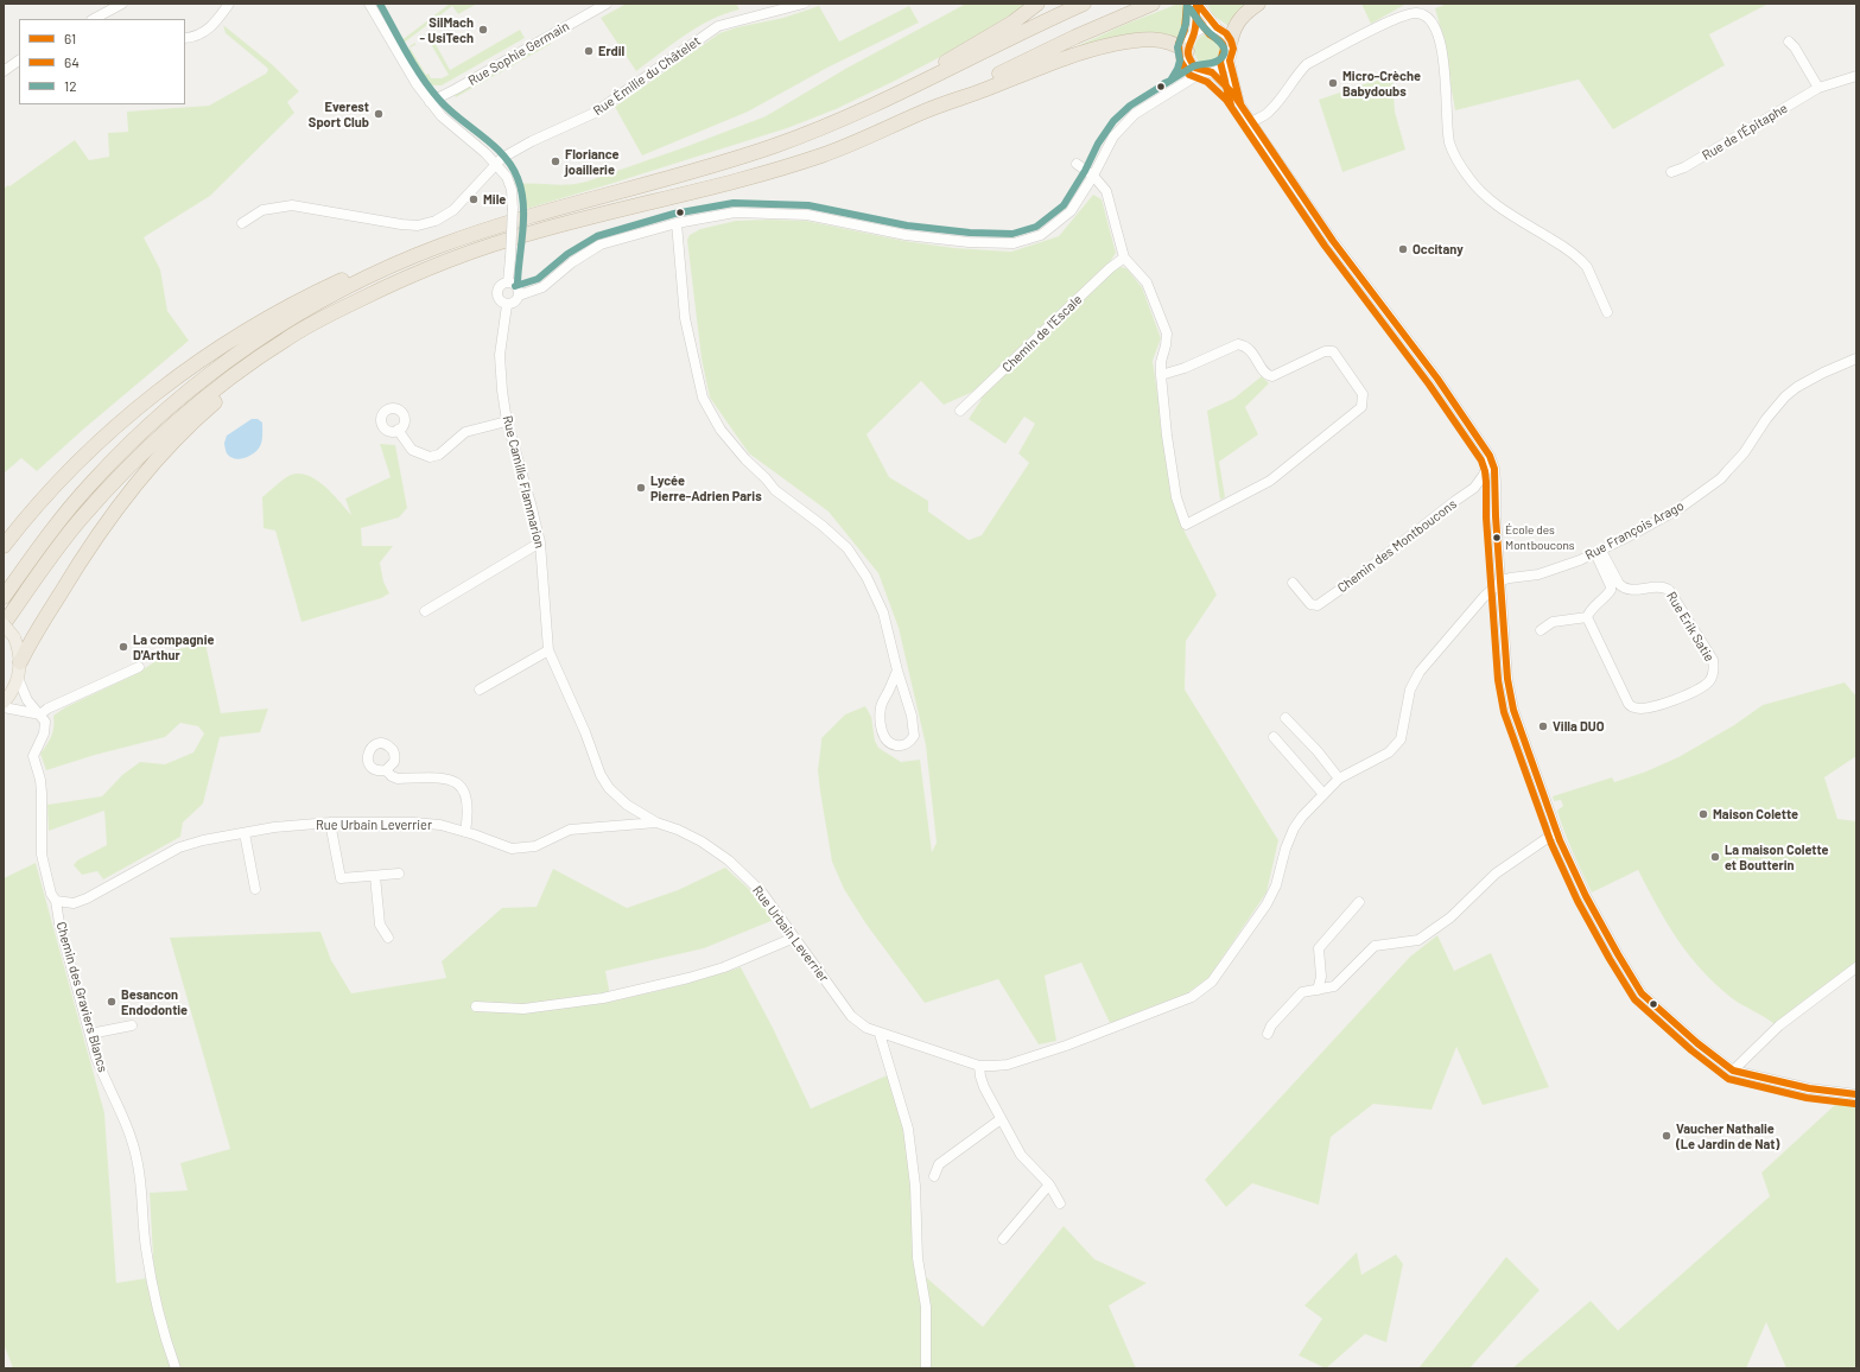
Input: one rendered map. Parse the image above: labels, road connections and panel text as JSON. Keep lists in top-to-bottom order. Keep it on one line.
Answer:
{"streets":{"street":["Rue Sophie Germain","Rue Émilie du Châtelet","Rue de l'Épitaphe","Chemin de l'Escale","Rue Camille Flammarion","Rue François Arago","Chemin des Montboucons","Rue Erik Satie","Rue Urbain Leverrier","Chemin des Graviers Blancs"]},"crossings":[["Rue Camille Flammarion","Rue Urbain Leverrier"],["Rue François Arago","Rue Erik Satie"],["Rue François Arago","Rue Urbain Leverrier"],["Rue Urbain Leverrier","Chemin des Graviers Blancs"]],"places":["SilMach - UsiTech","Erdil","Micro-Crèche Babydoubs","Everest Sport Club","Floriance joaillerie","Mile","Occitany","Lycée Pierre-Adrien Paris","École des Montboucons","La compagnie D'Arthur","Villa DUO","Maison Colette","La maison Colette et Boutterin","Besancon Endodontie","Vaucher Nathalie (Le Jardin de Nat)"],"lines":["transit line 61","transit line 64","transit line 12"],"legend":["61","64","12"]}
